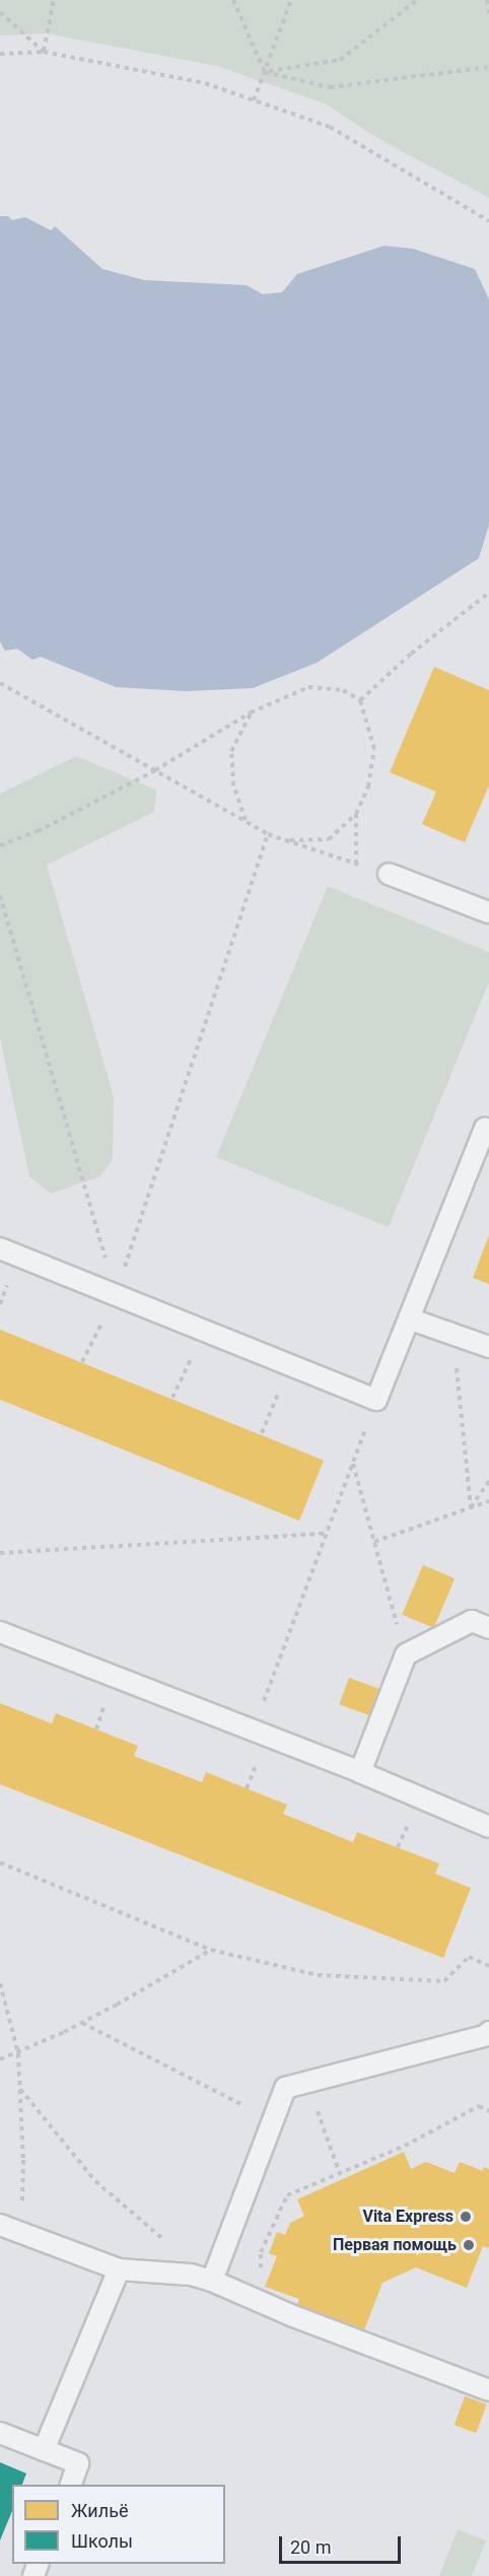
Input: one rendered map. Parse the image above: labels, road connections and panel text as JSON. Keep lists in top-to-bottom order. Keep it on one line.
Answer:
{"places":["Vita Express","Первая помощь"],"legend":["Жильё","Школы"],"scale_bar":"20 m"}
